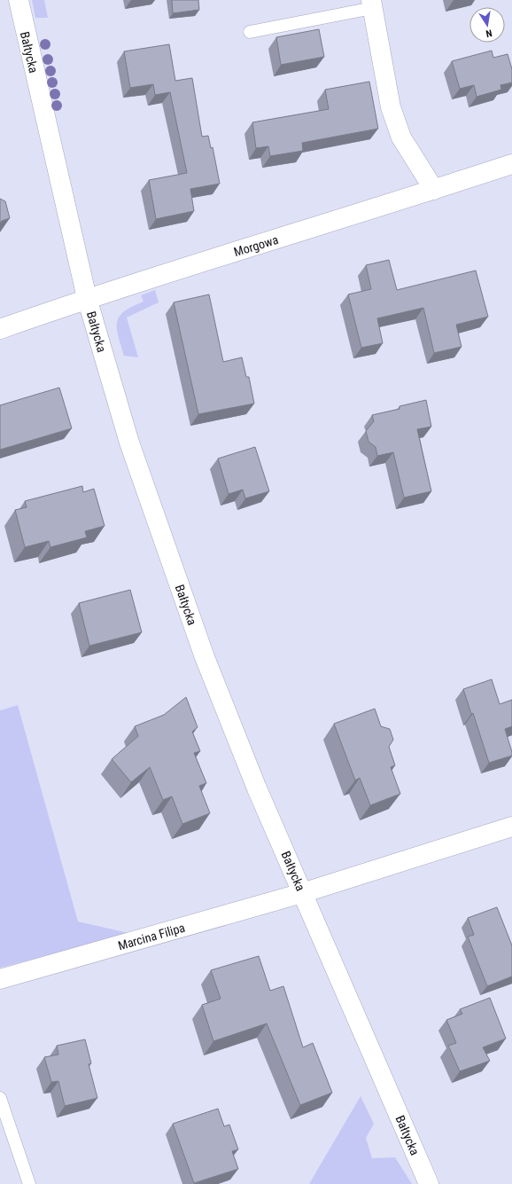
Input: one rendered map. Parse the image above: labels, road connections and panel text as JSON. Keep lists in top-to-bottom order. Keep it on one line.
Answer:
{"streets":{"street":["Bałtycka","Morgowa","Marcina Filipa"]},"crossings":[["Bałtycka","Morgowa"],["Bałtycka","Marcina Filipa"]],"north":"bottom"}
